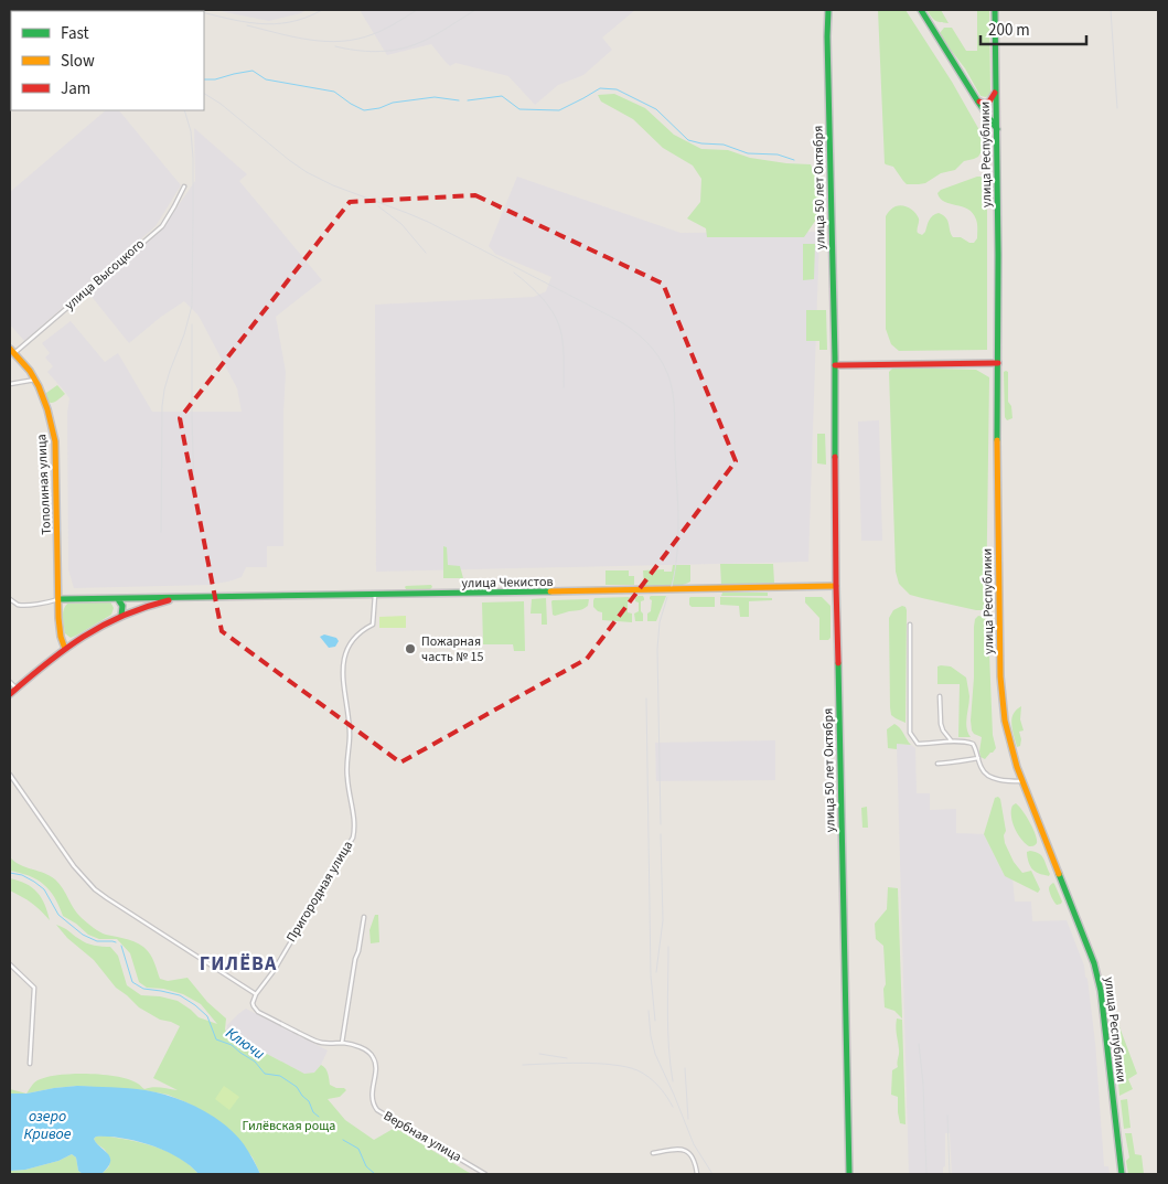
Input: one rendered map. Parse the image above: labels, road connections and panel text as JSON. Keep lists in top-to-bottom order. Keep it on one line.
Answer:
{"streets":{"main road":["улица Республики","улица 50 лет Октября","Тополиная улица","улица Чекистов"],"street":["улица Высоцкого","Пригородная улица","Вербная улица"]},"crossings":[["улица 50 лет Октября","улица Чекистов"],["улица Высоцкого","Тополиная улица"],["улица Чекистов","Пригородная улица"],["Пригородная улица","Вербная улица"]],"districts":["ГИЛЁВА"],"water":["Ключи","озеро Кривое"],"parks":["Гилёвская роща"],"places":["Пожарная часть № 15"],"legend":["Fast","Slow","Jam"],"scale_bar":"200 m"}
